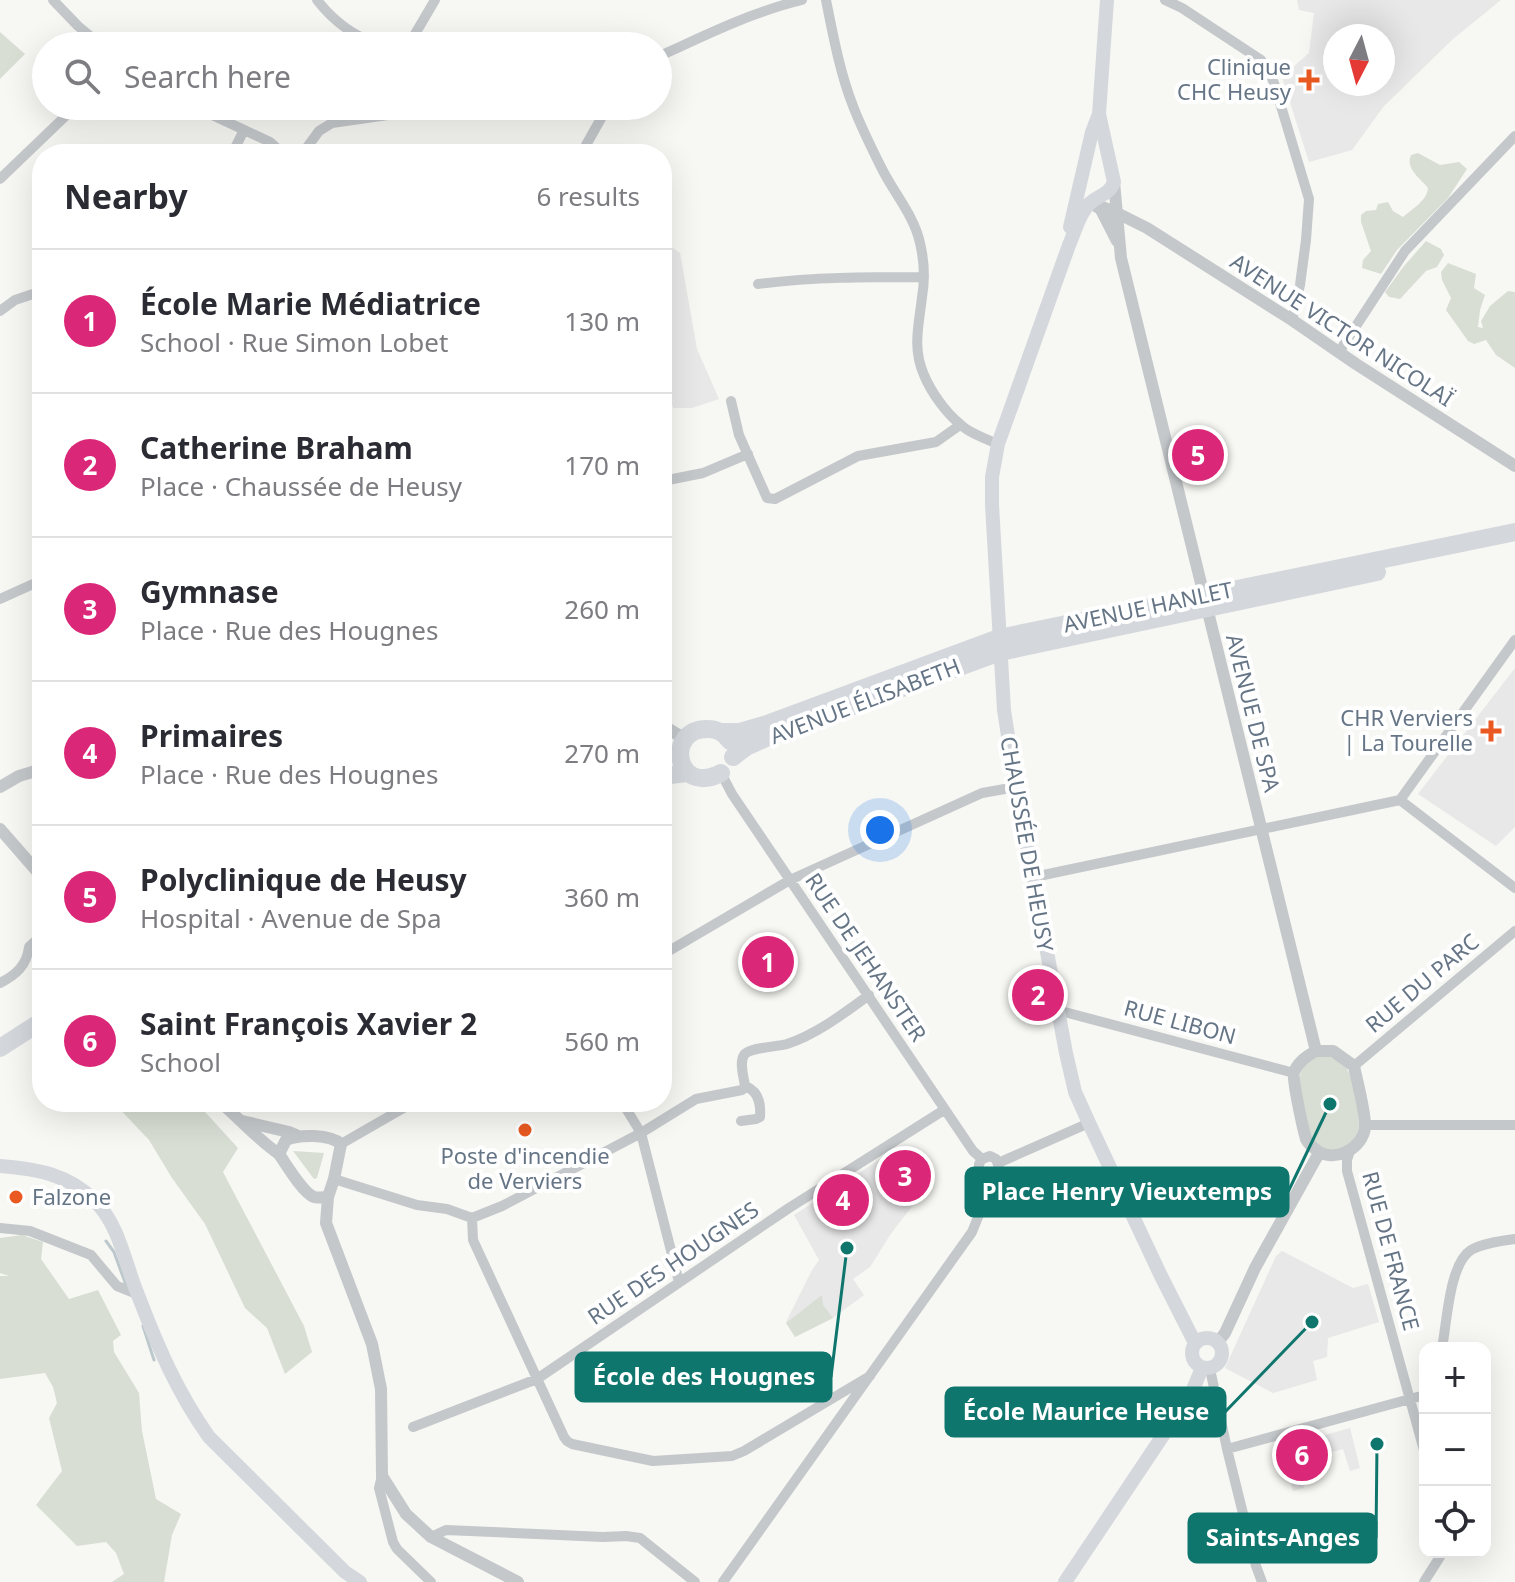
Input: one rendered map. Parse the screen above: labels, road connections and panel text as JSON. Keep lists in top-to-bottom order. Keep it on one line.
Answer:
{"streets":{"highway":["AVENUE HANLET","AVENUE ÉLISABETH"],"main road":["CHAUSSÉE DE HEUSY"],"street":["AVENUE VICTOR NICOLAÏ","AVENUE DE SPA","RUE DE JEHANSTER","RUE DU PARC","RUE LIBON","RUE DE FRANCE","RUE DES HOUGNES"]},"crossings":[["AVENUE HANLET","AVENUE ÉLISABETH"],["AVENUE HANLET","AVENUE DE SPA"],["AVENUE HANLET","CHAUSSÉE DE HEUSY"],["AVENUE ÉLISABETH","CHAUSSÉE DE HEUSY"],["AVENUE DE SPA","RUE DU PARC"],["AVENUE DE SPA","RUE LIBON"],["AVENUE DE SPA","RUE DE FRANCE"],["CHAUSSÉE DE HEUSY","RUE LIBON"],["RUE DE JEHANSTER","RUE DES HOUGNES"],["RUE DU PARC","RUE LIBON"],["RUE DU PARC","RUE DE FRANCE"],["RUE LIBON","RUE DE FRANCE"]],"places":{"health":["Clinique CHC Heusy","CHR Verviers | La Tourelle"],"other":["Place Henry Vieuxtemps","Poste d'incendie de Verviers","Falzone","École des Hougnes","École Maurice Heuse","Saints-Anges"]},"north":"bottom","page":{"search":"Search here","heading":["Nearby","6 results"],"list":[{"mark":"1","name":"École Marie Médiatrice","note":"School · Rue Simon Lobet","value":"130 m"},{"mark":"2","name":"Catherine Braham","note":"Place · Chaussée de Heusy","value":"170 m"},{"mark":"3","name":"Gymnase","note":"Place · Rue des Hougnes","value":"260 m"},{"mark":"4","name":"Primaires","note":"Place · Rue des Hougnes","value":"270 m"},{"mark":"5","name":"Polyclinique de Heusy","note":"Hospital · Avenue de Spa","value":"360 m"},{"mark":"6","name":"Saint François Xavier 2","note":"School","value":"560 m"}],"pins":["5","1","2","3","4","6"],"map_buttons":["+","−"]}}
